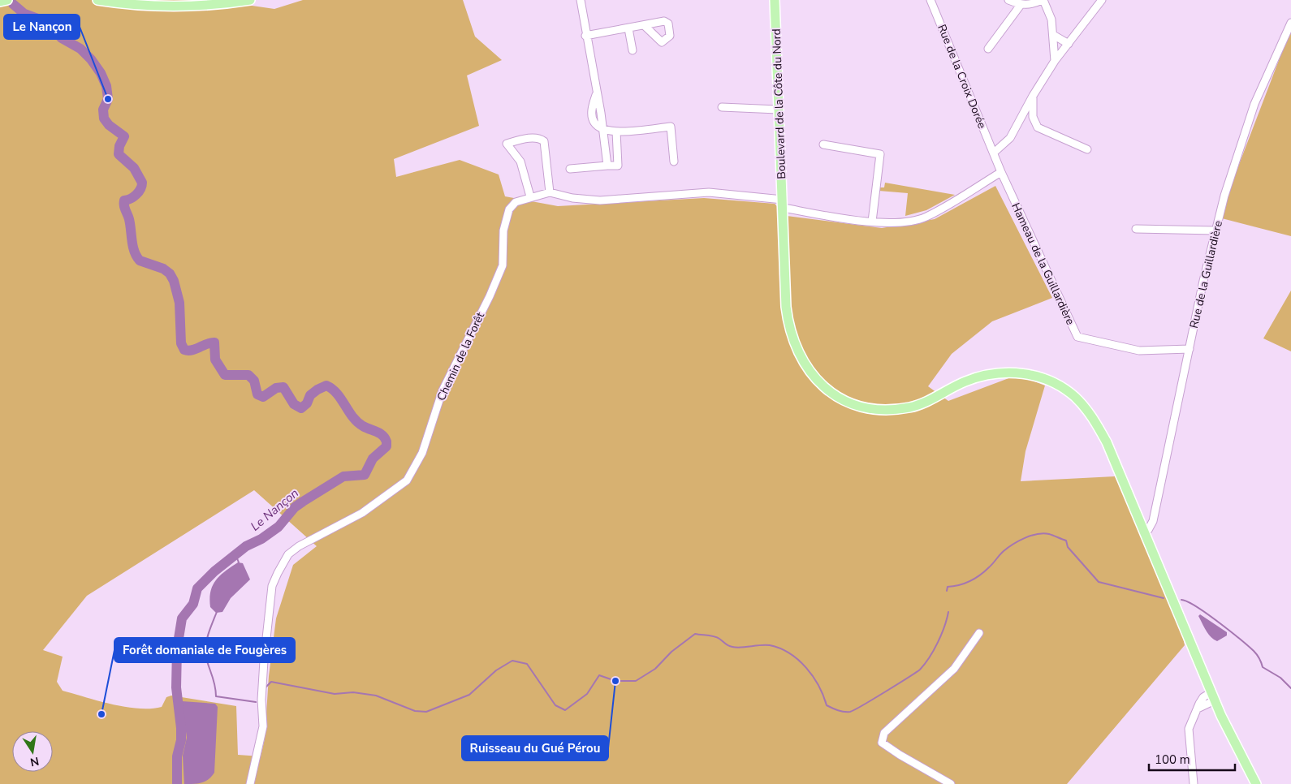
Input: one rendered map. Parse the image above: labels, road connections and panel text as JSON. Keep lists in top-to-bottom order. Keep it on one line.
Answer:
{"streets":{"main road":["Boulevard de la Côte du Nord"],"street":["Rue de la Croix Dorée","Hameau de la Guillardière","Rue de la Guillardière","Chemin de la Forêt"]},"crossings":[["Rue de la Croix Dorée","Hameau de la Guillardière"],["Boulevard de la Côte du Nord","Rue de la Guillardière"],["Boulevard de la Côte du Nord","Chemin de la Forêt"],["Hameau de la Guillardière","Rue de la Guillardière"],["Hameau de la Guillardière","Chemin de la Forêt"]],"water":["Le Nançon"],"places":["Le Nançon","Ruisseau du Gué Pérou","Forêt domaniale de Fougères"],"scale_bar":"100 m","north":"bottom"}
